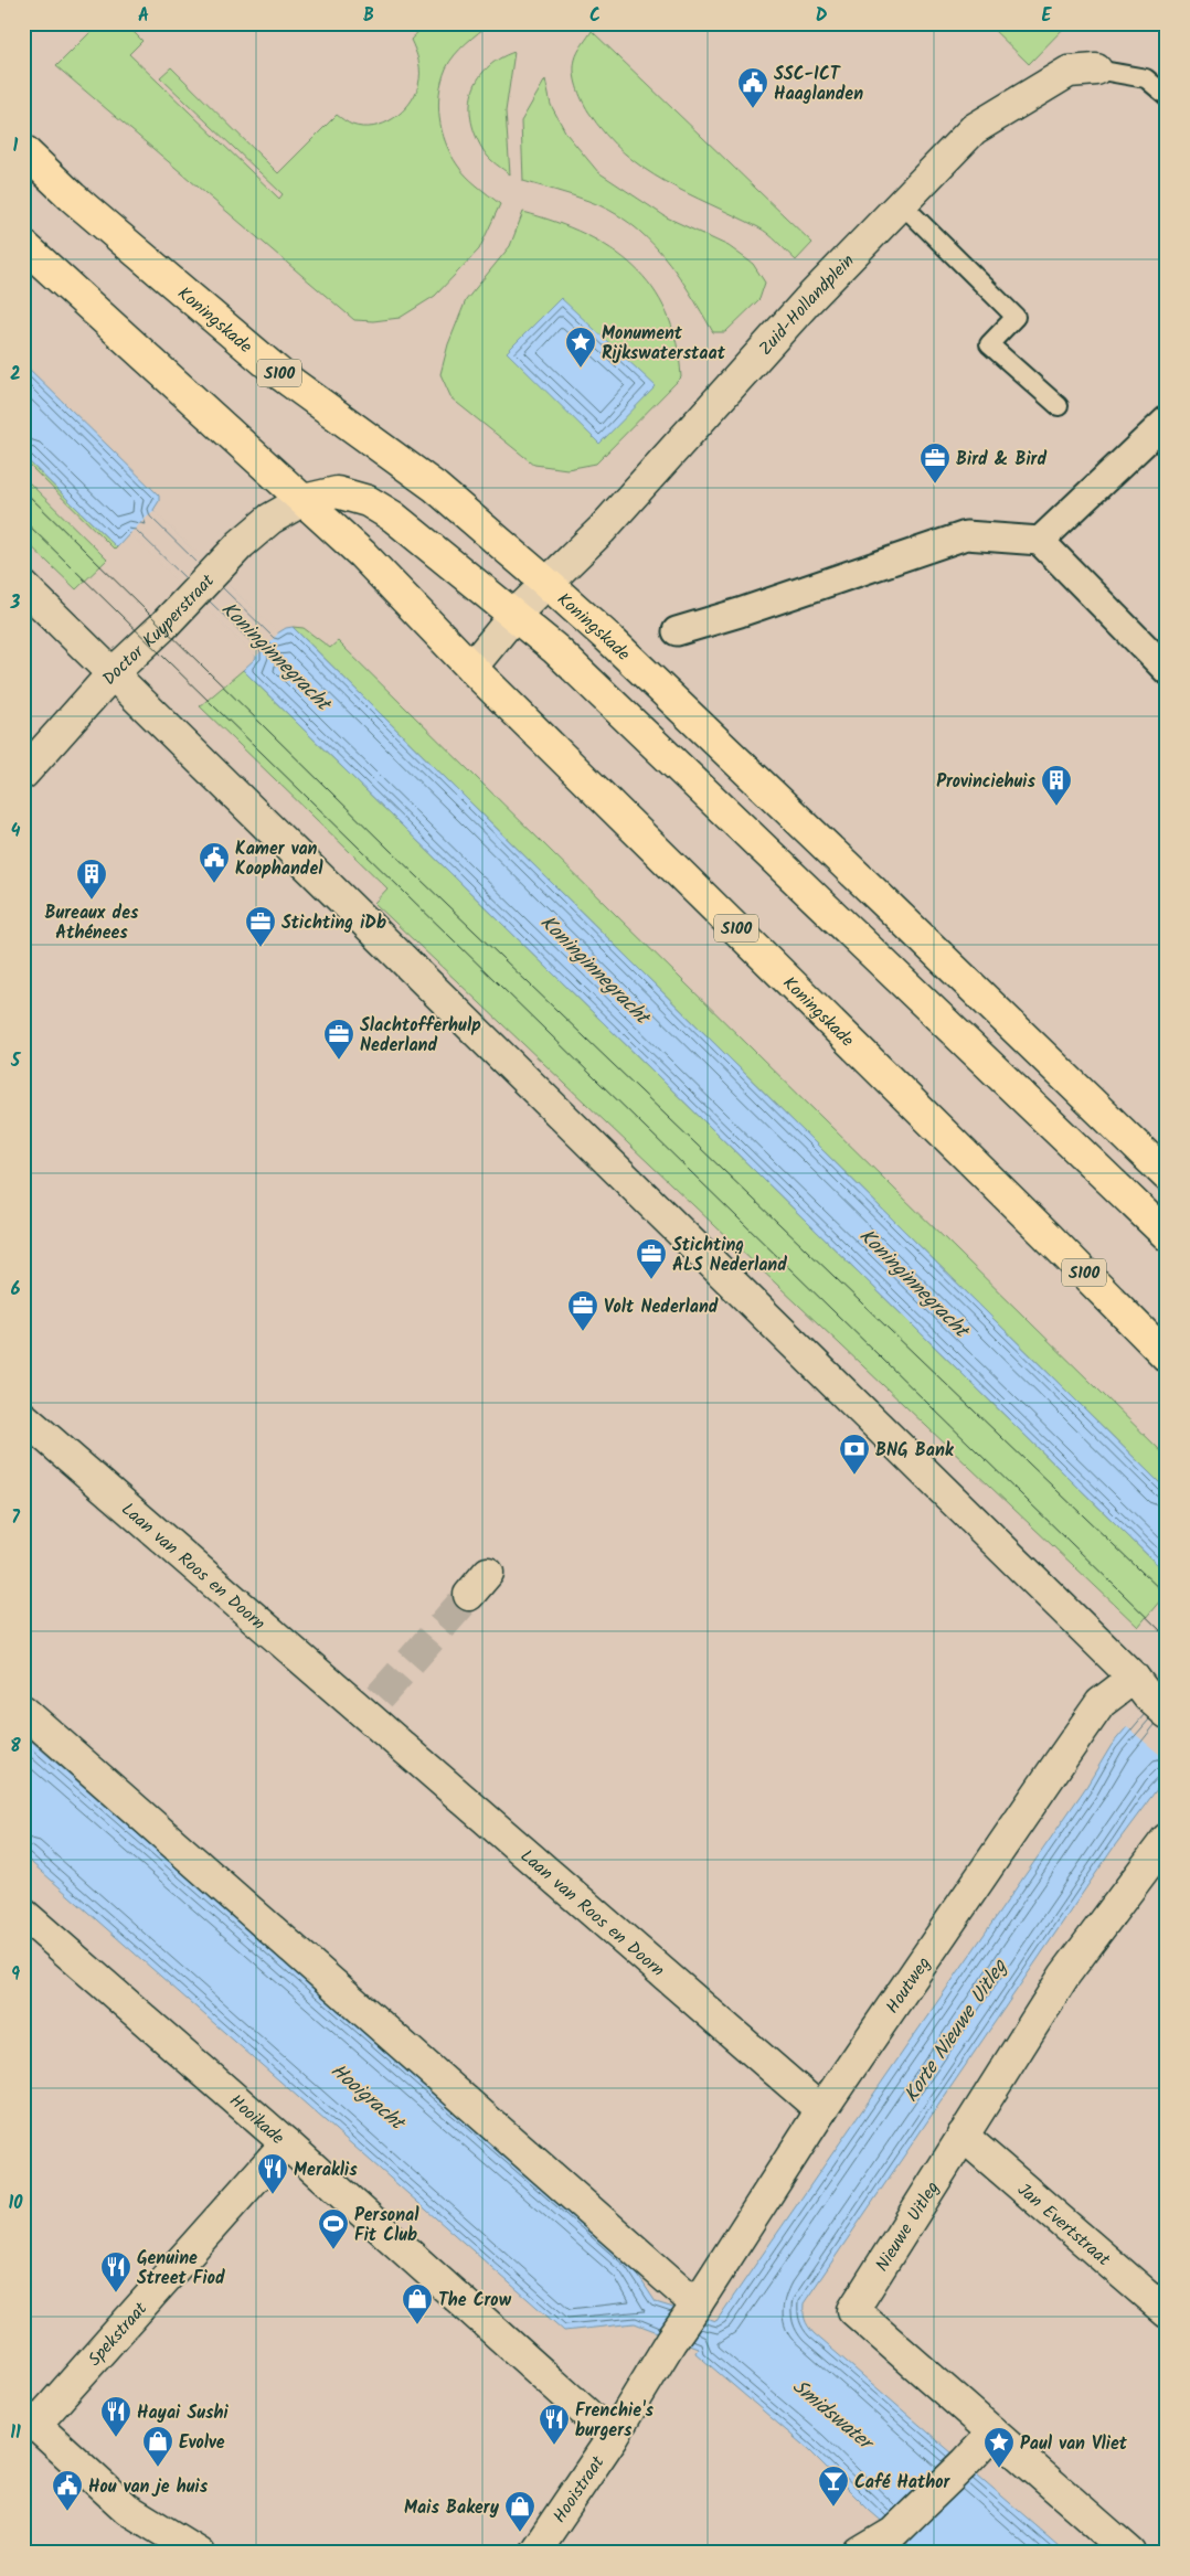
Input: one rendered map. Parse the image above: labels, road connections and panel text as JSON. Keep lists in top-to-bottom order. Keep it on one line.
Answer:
{"streets":{"main road":["Koningskade","S100"],"street":["Zuid-Hollandplein","Doctor Kuyperstraat","Laan van Roos en Doorn","Houtweg","Hooikade","Jan Evertstraat","Nieuwe Uitleg","Spekstraat","Hooistraat"]},"crossings":[["Zuid-Hollandplein","Koningskade"],["Koningskade","Doctor Kuyperstraat"],["Laan van Roos en Doorn","Houtweg"],["Houtweg","Hooistraat"],["Hooikade","Spekstraat"],["Hooikade","Hooistraat"],["Jan Evertstraat","Nieuwe Uitleg"]],"water":["Koninginnegracht","Korte Nieuwe Uitleg","Hooigracht","Smidswater"],"places":{"public building":["SSC-ICT Haaglanden","Kamer van Koophandel","Hou van je huis"],"place":["Monument Rijkswaterstaat","Paul van Vliet"],"office":["Bird & Bird","Stichting iDb","Slachtofferhulp Nederland","Stichting ALS Nederland","Volt Nederland"],"building":["Provinciehuis","Bureaux des Athénees"],"bank":["BNG Bank"],"restaurant":["Meraklis","Genuine Street Fiod","Hayai Sushi","Frenchie's burgers"],"sports":["Personal Fit Club"],"shop":["The Crow","Evolve","Mais Bakery"],"bar":["Café Hathor"]},"grid":{"columns":["A","B","C","D","E"],"rows":["1","2","3","4","5","6","7","8","9","10","11"]}}
